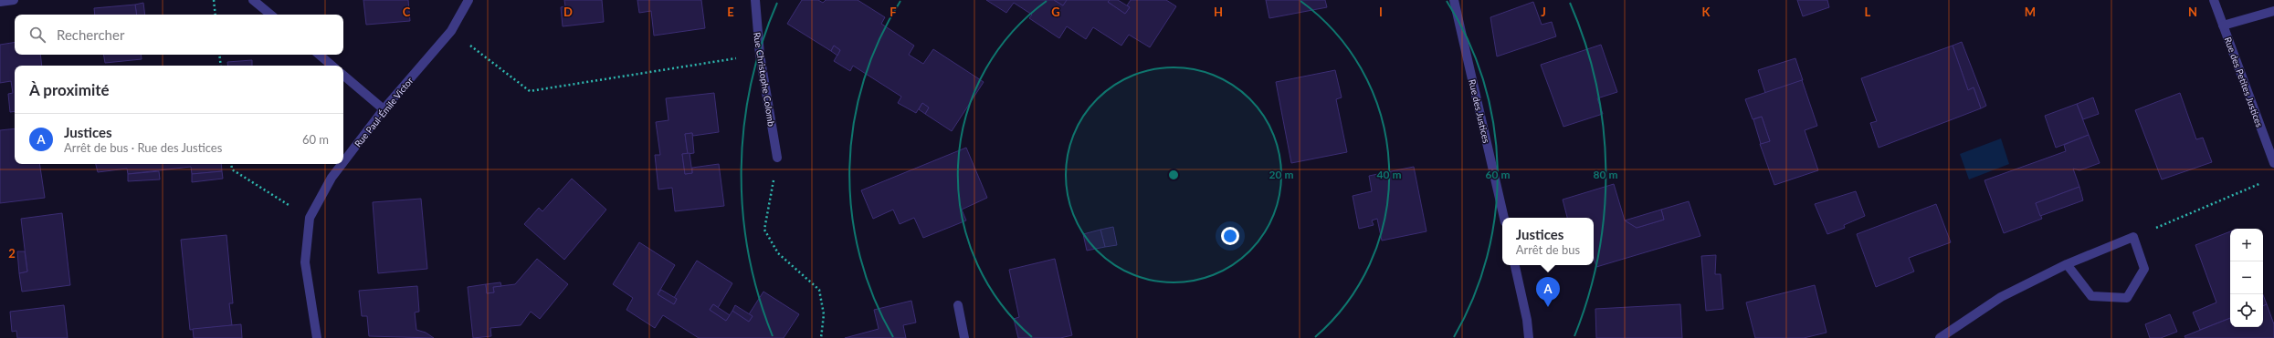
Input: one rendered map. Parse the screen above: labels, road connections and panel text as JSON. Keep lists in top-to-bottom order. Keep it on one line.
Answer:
{"streets":{"street":["Rue Christophe Colomb","Rue des Petites Justices","Rue des Justices","Rue Paul-Émile Victor"]},"page":{"search":"Rechercher","heading":"À proximité","list":[{"mark":"A","name":"Justices","note":"Arrêt de bus · Rue des Justices","value":"60 m"}],"popup":["Justices","Arrêt de bus"],"map_buttons":["+","−"],"pins":"A"},"grid":{"columns":["C","D","E","F","G","H","I","J","K","L","M","N"],"rows":["2"]},"rings":["20 m","40 m","60 m","80 m"]}
